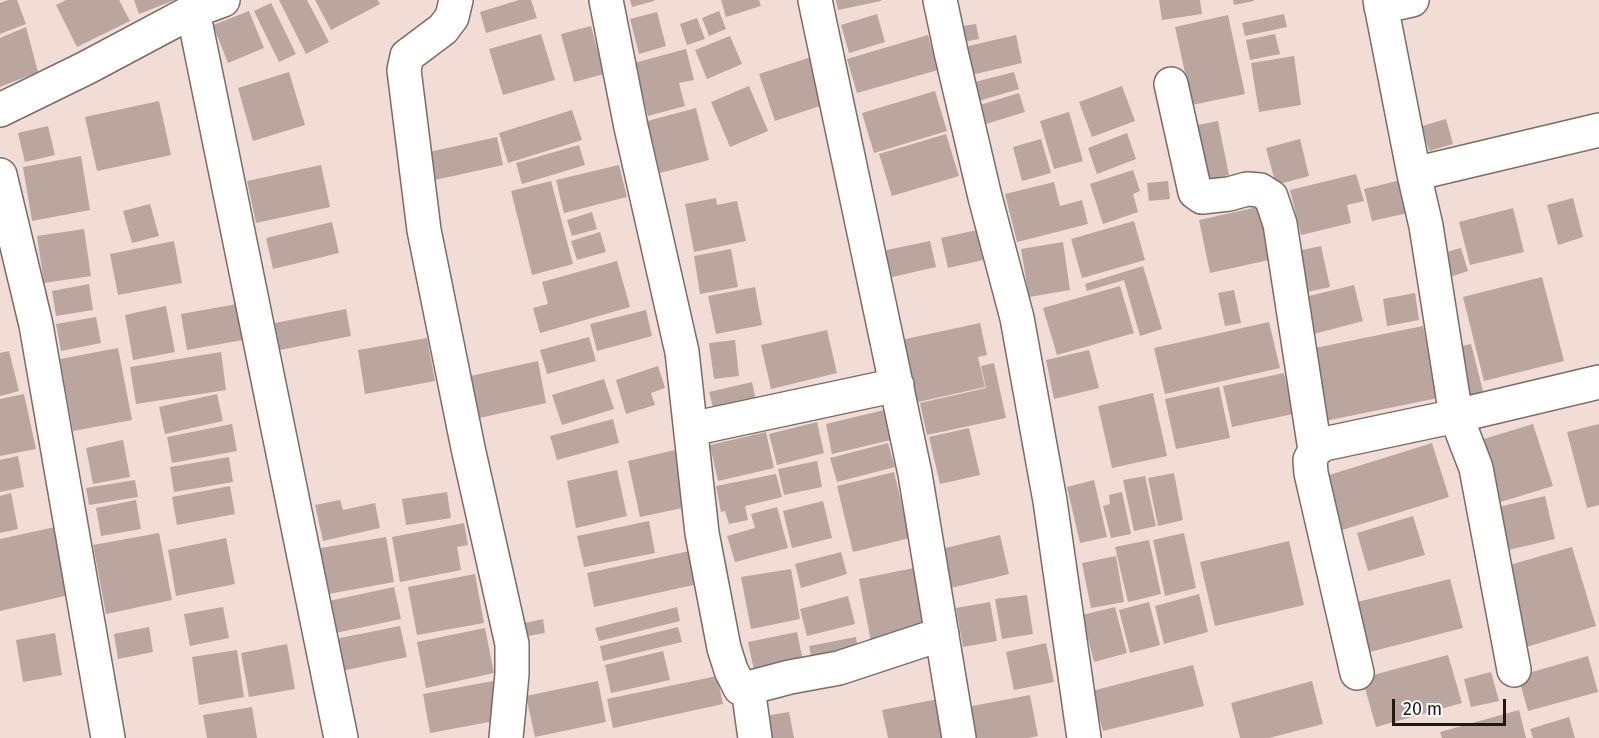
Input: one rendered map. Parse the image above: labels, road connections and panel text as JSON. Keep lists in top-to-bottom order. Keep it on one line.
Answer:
{"scale_bar":"20 m"}
